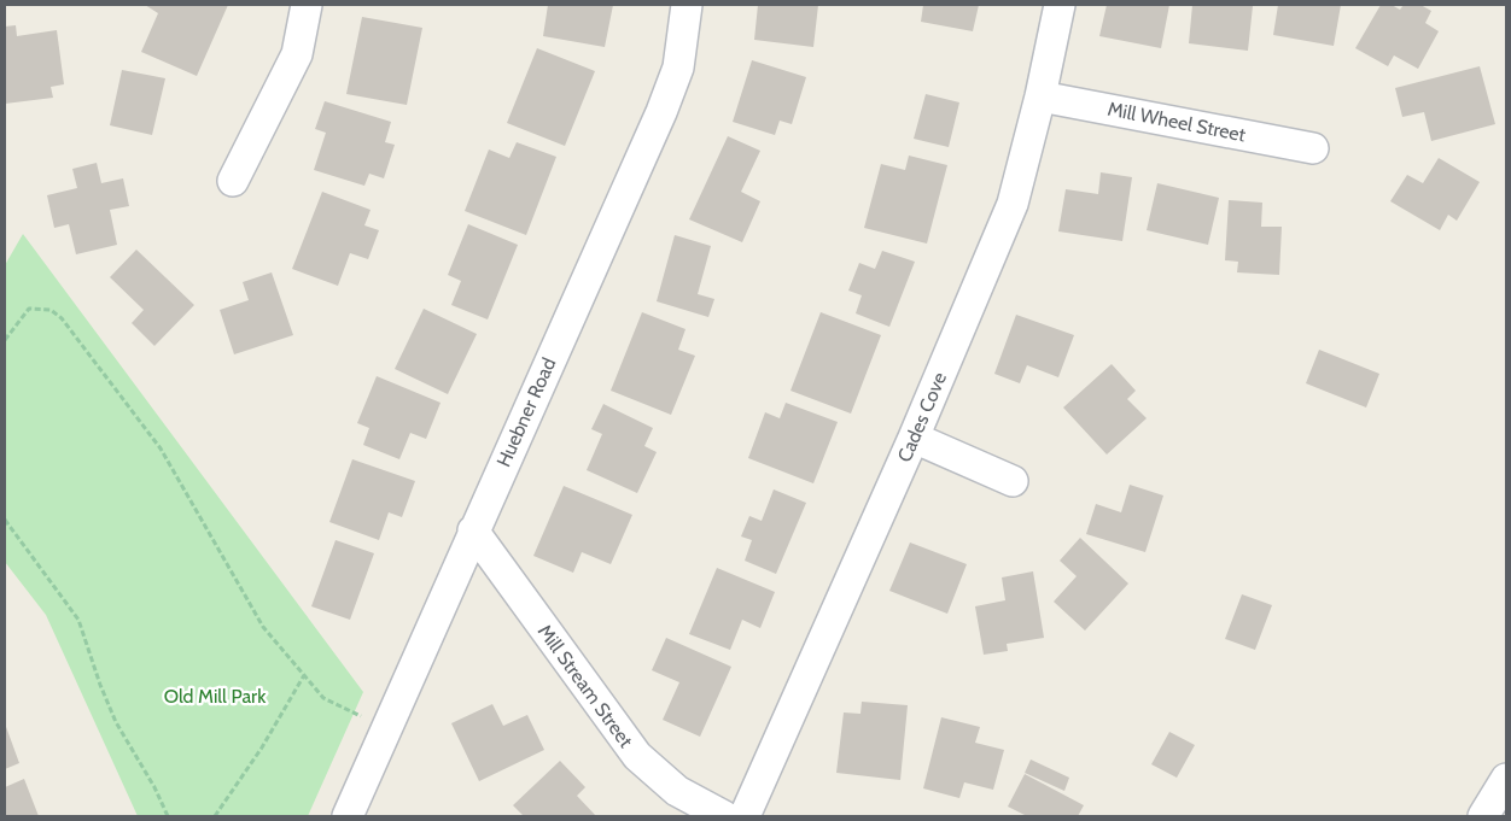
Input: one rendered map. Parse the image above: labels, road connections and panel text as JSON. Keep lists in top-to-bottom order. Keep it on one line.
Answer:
{"streets":{"street":["Mill Wheel Street","Huebner Road","Cades Cove","Mill Stream Street"]},"crossings":[["Mill Wheel Street","Cades Cove"],["Huebner Road","Mill Stream Street"]],"parks":["Old Mill Park"]}
